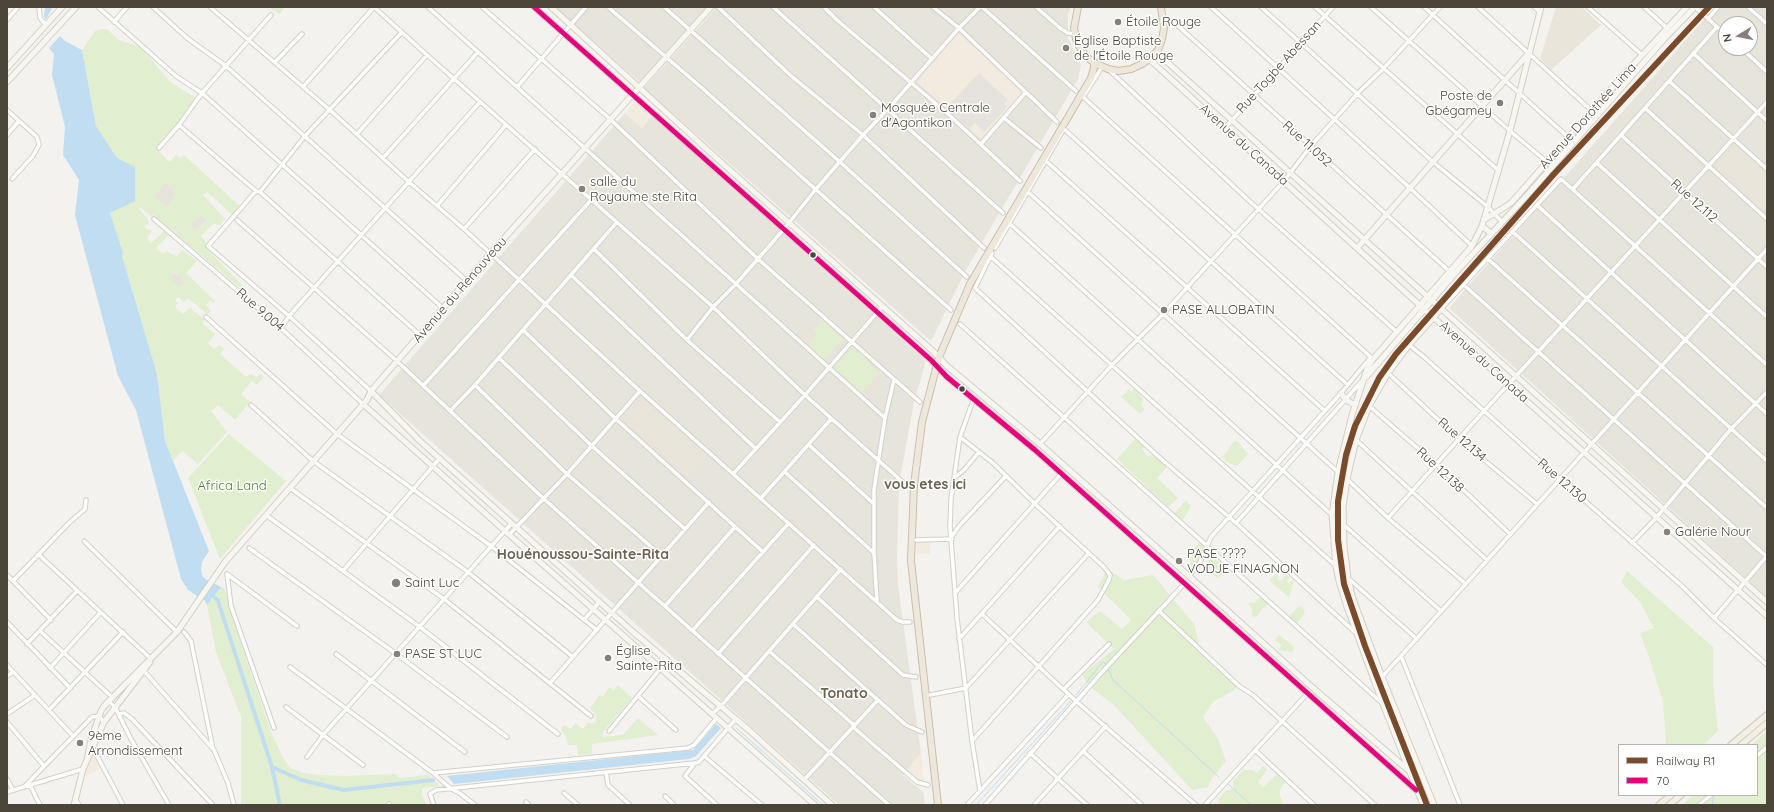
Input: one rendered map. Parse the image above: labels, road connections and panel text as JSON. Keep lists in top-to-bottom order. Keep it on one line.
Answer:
{"streets":{"main road":["Avenue Dorothée Lima","Avenue du Canada","Avenue du Renouveau"],"street":["Rue Togbe Abessan","Rue 11.052","Rue 12.112","Rue 9.004","Rue 12.134","Rue 12.138","Rue 12.130"]},"crossings":[["Rue Togbe Abessan","Rue 11.052"],["Rue Togbe Abessan","Avenue du Canada"],["Avenue Dorothée Lima","Avenue du Canada"],["Avenue du Renouveau","Rue 9.004"]],"districts":["vous etes ici","Houénoussou-Sainte-Rita","Tonato"],"parks":["Africa Land"],"places":["Étoile Rouge","Église Baptiste de l'Étoile Rouge","Poste de Gbégamey","Mosquée Centrale d'Agontikon","salle du Royaume ste Rita","PASE ALLOBATIN","Galérie Nour","PASE ???? VODJE FINAGNON","Saint Luc","PASE ST LUC","Église Sainte-Rita","9ème Arrondissement"],"lines":["rail line R1","transit line 70"],"legend":["Railway R1","70"],"north":"left"}
